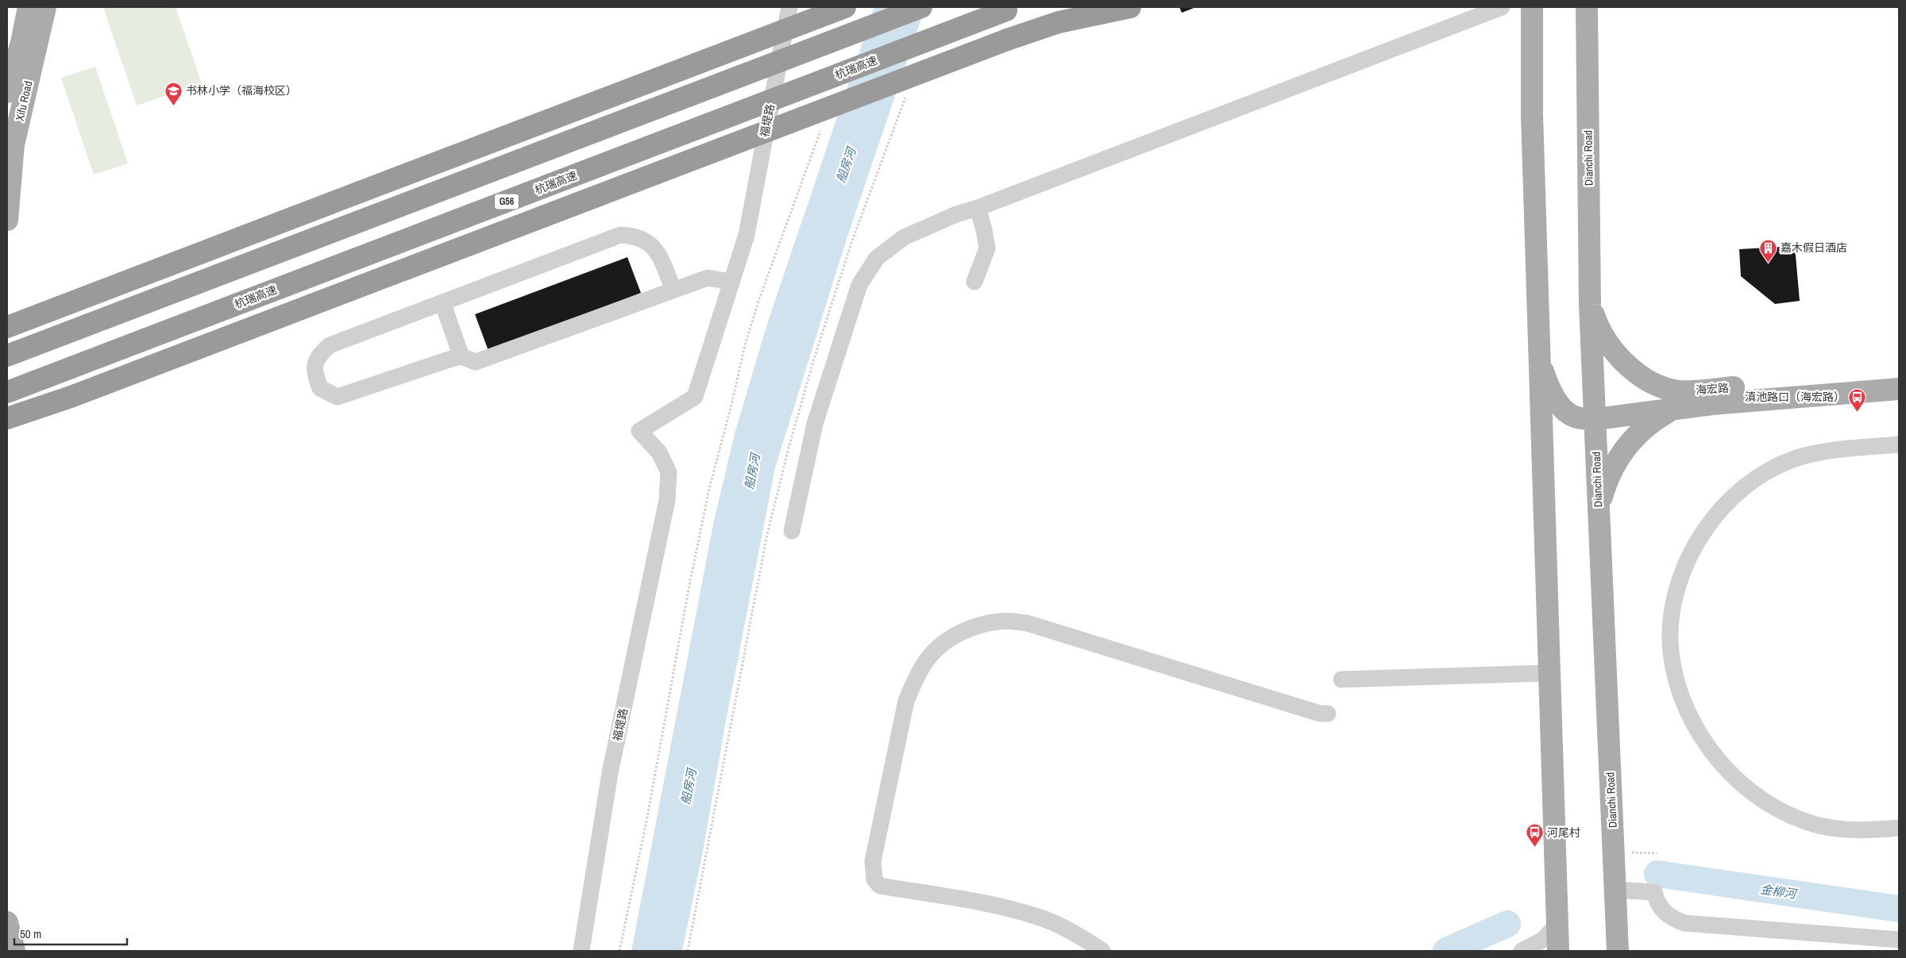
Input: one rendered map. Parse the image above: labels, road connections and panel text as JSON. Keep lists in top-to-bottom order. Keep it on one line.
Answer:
{"streets":{"highway":["杭瑞高速","G56"],"main road":["Xifu Road","Dianchi Road","海宏路"],"street":["福堤路"]},"crossings":[["Dianchi Road","海宏路"]],"water":["船房河","金柳河"],"places":{"school or university":["书林小学（福海校区）"],"building":["嘉木假日酒店"],"bus stop":["滇池路口（海宏路）","河尾村"]},"scale_bar":"50 m"}
